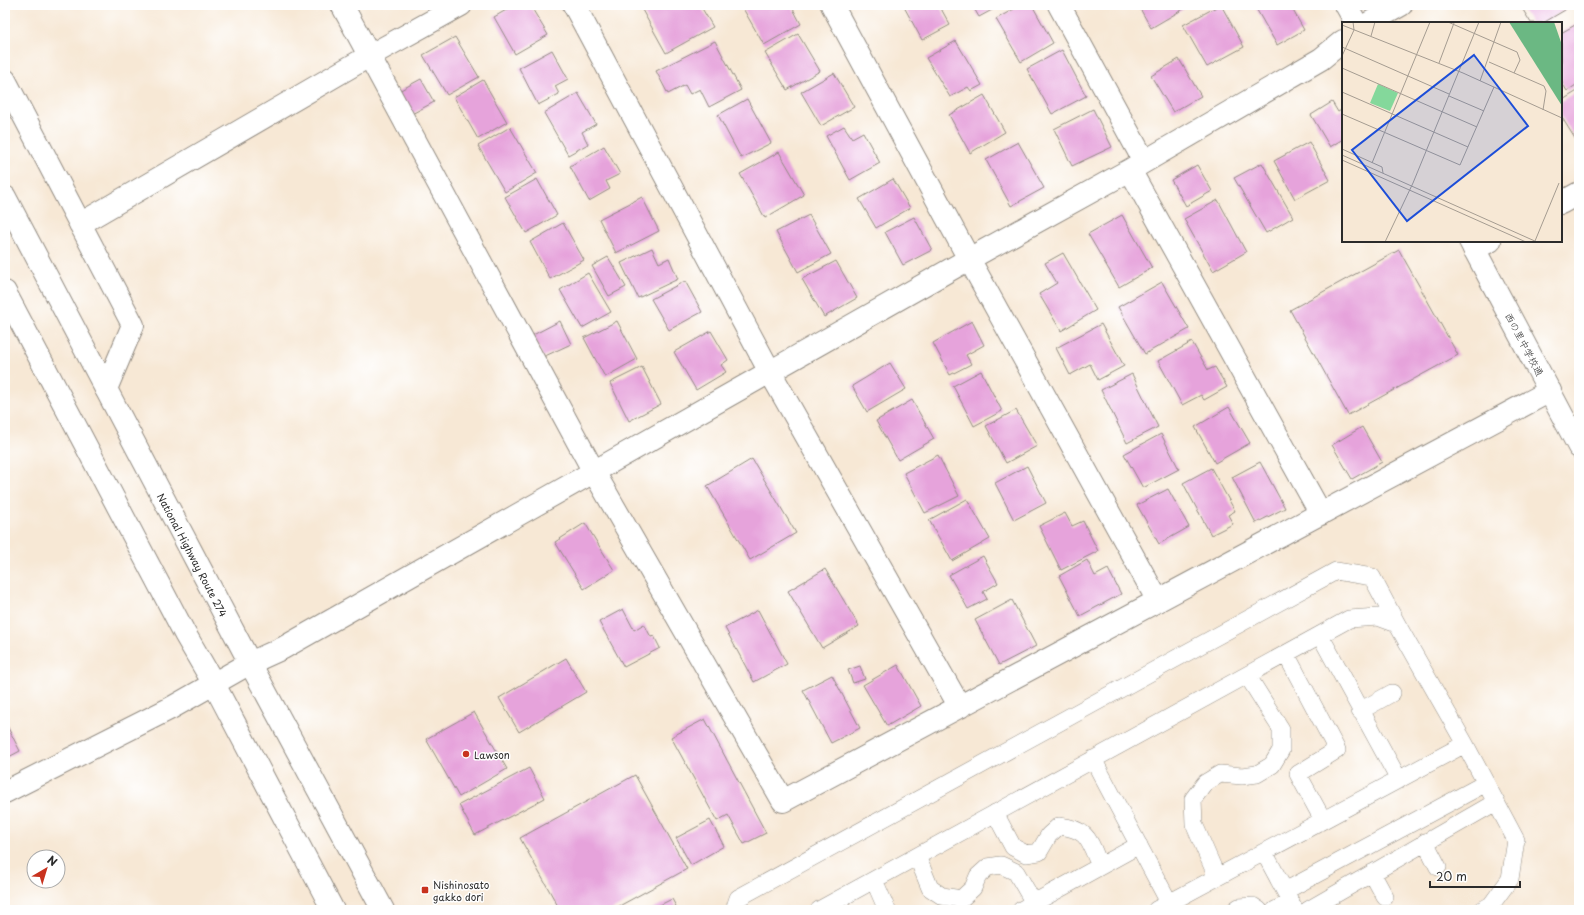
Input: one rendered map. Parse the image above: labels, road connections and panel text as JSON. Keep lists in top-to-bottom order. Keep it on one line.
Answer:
{"streets":{"main road":["西の里中学校通","National Highway Route 274"]},"places":{"other":["Lawson"],"transit":["Nishinosato gakko dori"]},"scale_bar":"20 m","north":"top right"}
